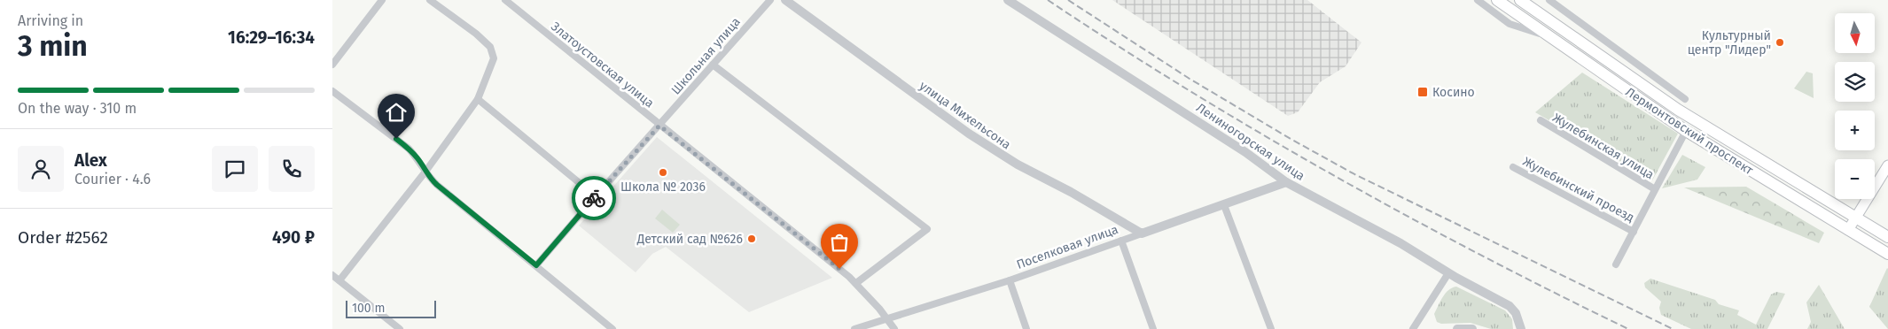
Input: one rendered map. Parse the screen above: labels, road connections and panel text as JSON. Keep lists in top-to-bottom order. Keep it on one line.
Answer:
{"streets":{"main road":["Лермонтовский проспект"],"street":["Школьная улица","Златоустовская улица","улица Михельсона","Лениногорская улица","Жулебинская улица","Жулебинский проезд","Поселковая улица"]},"crossings":[["Школьная улица","Златоустовская улица"],["Златоустовская улица","Поселковая улица"],["улица Михельсона","Поселковая улица"],["Лениногорская улица","Поселковая улица"]],"places":{"other":["Культурный центр \"Лидер\"","Школа № 2036","Детский сад №626"],"transit":["Косино"]},"scale_bar":"100 m","north":"bottom","page":{"heading":["3 min","Arriving in","16:29–16:34"],"panel":["Alex","Courier · 4.6","Order #2562","490 ₽"],"map_buttons":["+","−"],"bar":"On the way · 310 m","scale":"100 m"}}
